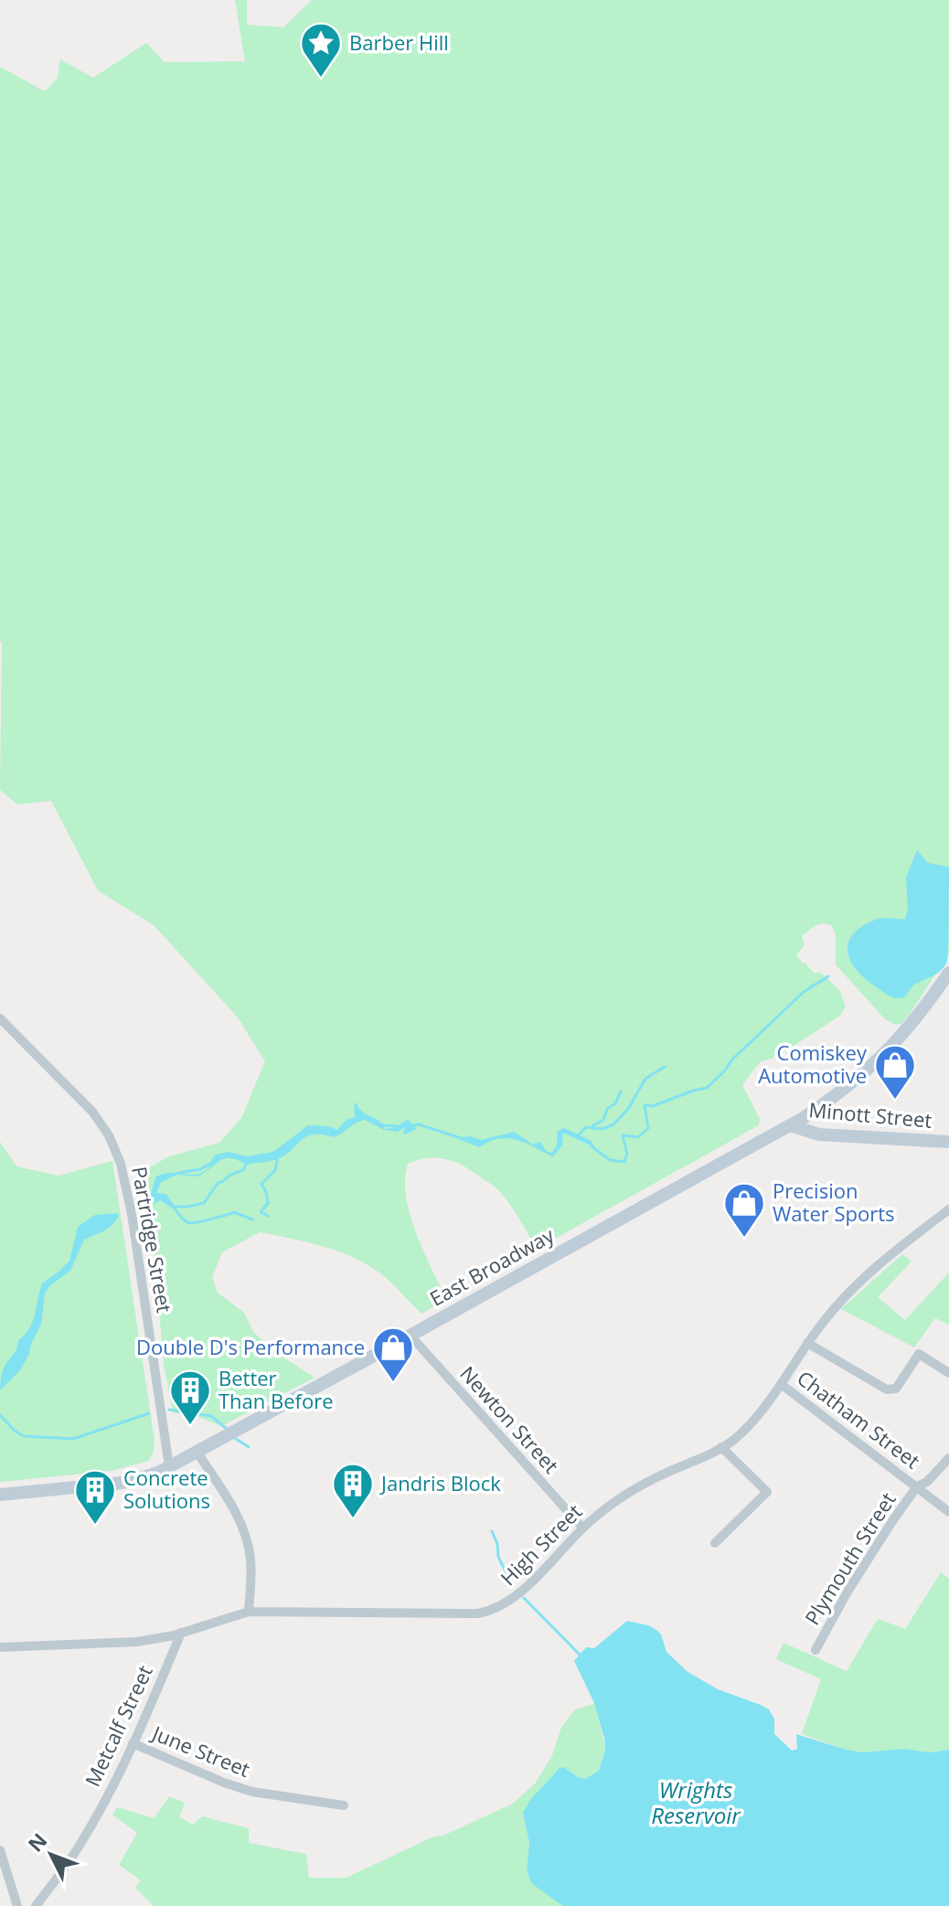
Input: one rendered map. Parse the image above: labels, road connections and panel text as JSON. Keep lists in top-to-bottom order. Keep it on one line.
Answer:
{"streets":{"main road":["Minott Street","East Broadway"],"street":["Partridge Street","Newton Street","Chatham Street","High Street","Plymouth Street","Metcalf Street","June Street"]},"crossings":[["Minott Street","East Broadway"],["Partridge Street","East Broadway"],["East Broadway","Newton Street"],["Newton Street","High Street"],["Chatham Street","High Street"],["Chatham Street","Plymouth Street"],["High Street","Metcalf Street"],["Metcalf Street","June Street"]],"water":["Wrights Reservoir"],"places":{"place":["Barber Hill"],"shop":["Comiskey Automotive","Precision Water Sports","Double D's Performance"],"building":["Better Than Before","Jandris Block","Concrete Solutions"]},"north":"top left"}
